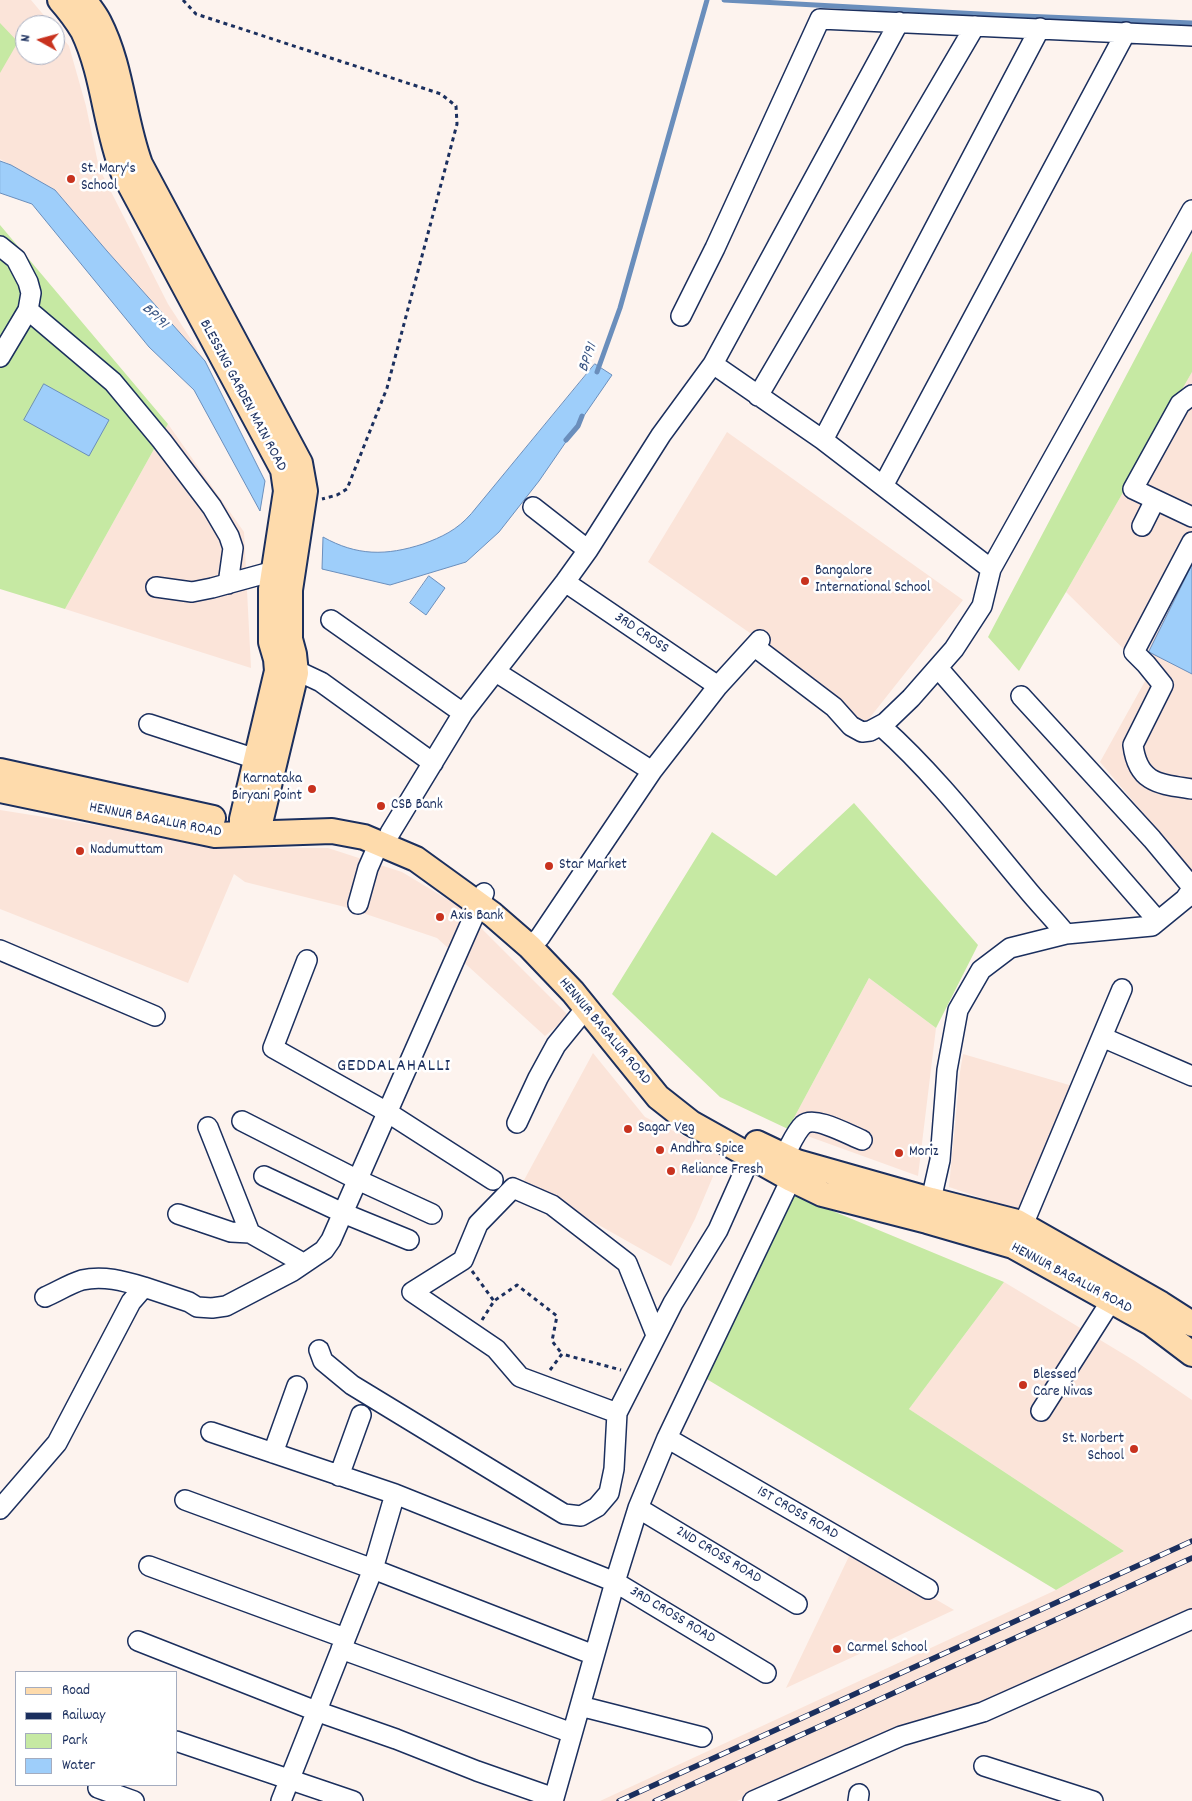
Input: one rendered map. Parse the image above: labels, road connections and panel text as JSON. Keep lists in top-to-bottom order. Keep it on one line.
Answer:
{"streets":{"main road":["BLESSING GARDEN MAIN ROAD","HENNUR BAGALUR ROAD"],"street":["3RD CROSS","1ST CROSS ROAD","2ND CROSS ROAD","3RD CROSS ROAD"]},"crossings":[["BLESSING GARDEN MAIN ROAD","HENNUR BAGALUR ROAD"]],"districts":["GEDDALAHALLI"],"water":["BP191"],"places":["St. Mary's School","Bangalore International School","Karnataka Biryani Point","CSB Bank","Nadumuttam","Star Market","Axis Bank","Sagar Veg","Andhra Spice","Moriz","Reliance Fresh","Blessed Care Nivas","St. Norbert School","Carmel School"],"legend":["Road","Railway","Park","Water"],"north":"left"}
